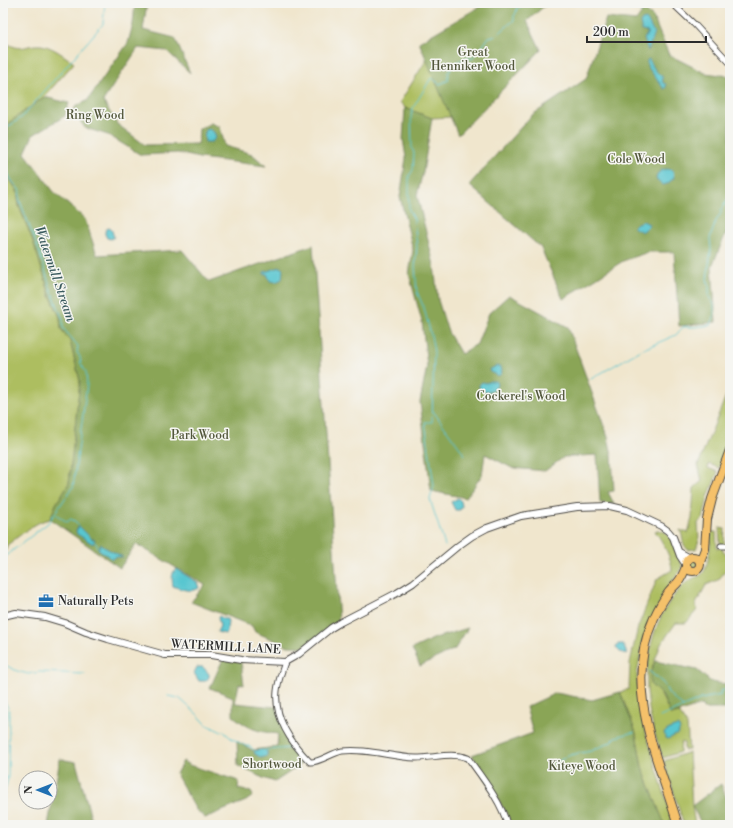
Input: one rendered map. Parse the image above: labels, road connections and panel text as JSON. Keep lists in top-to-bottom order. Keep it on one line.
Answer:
{"streets":{"street":["WATERMILL LANE"]},"water":["Watermill Stream"],"parks":["Great Henniker Wood","Ring Wood","Cole Wood","Cockerel's Wood","Park Wood","Shortwood","Kiteye Wood"],"places":{"office":["Naturally Pets"]},"scale_bar":"200 m","north":"left"}
